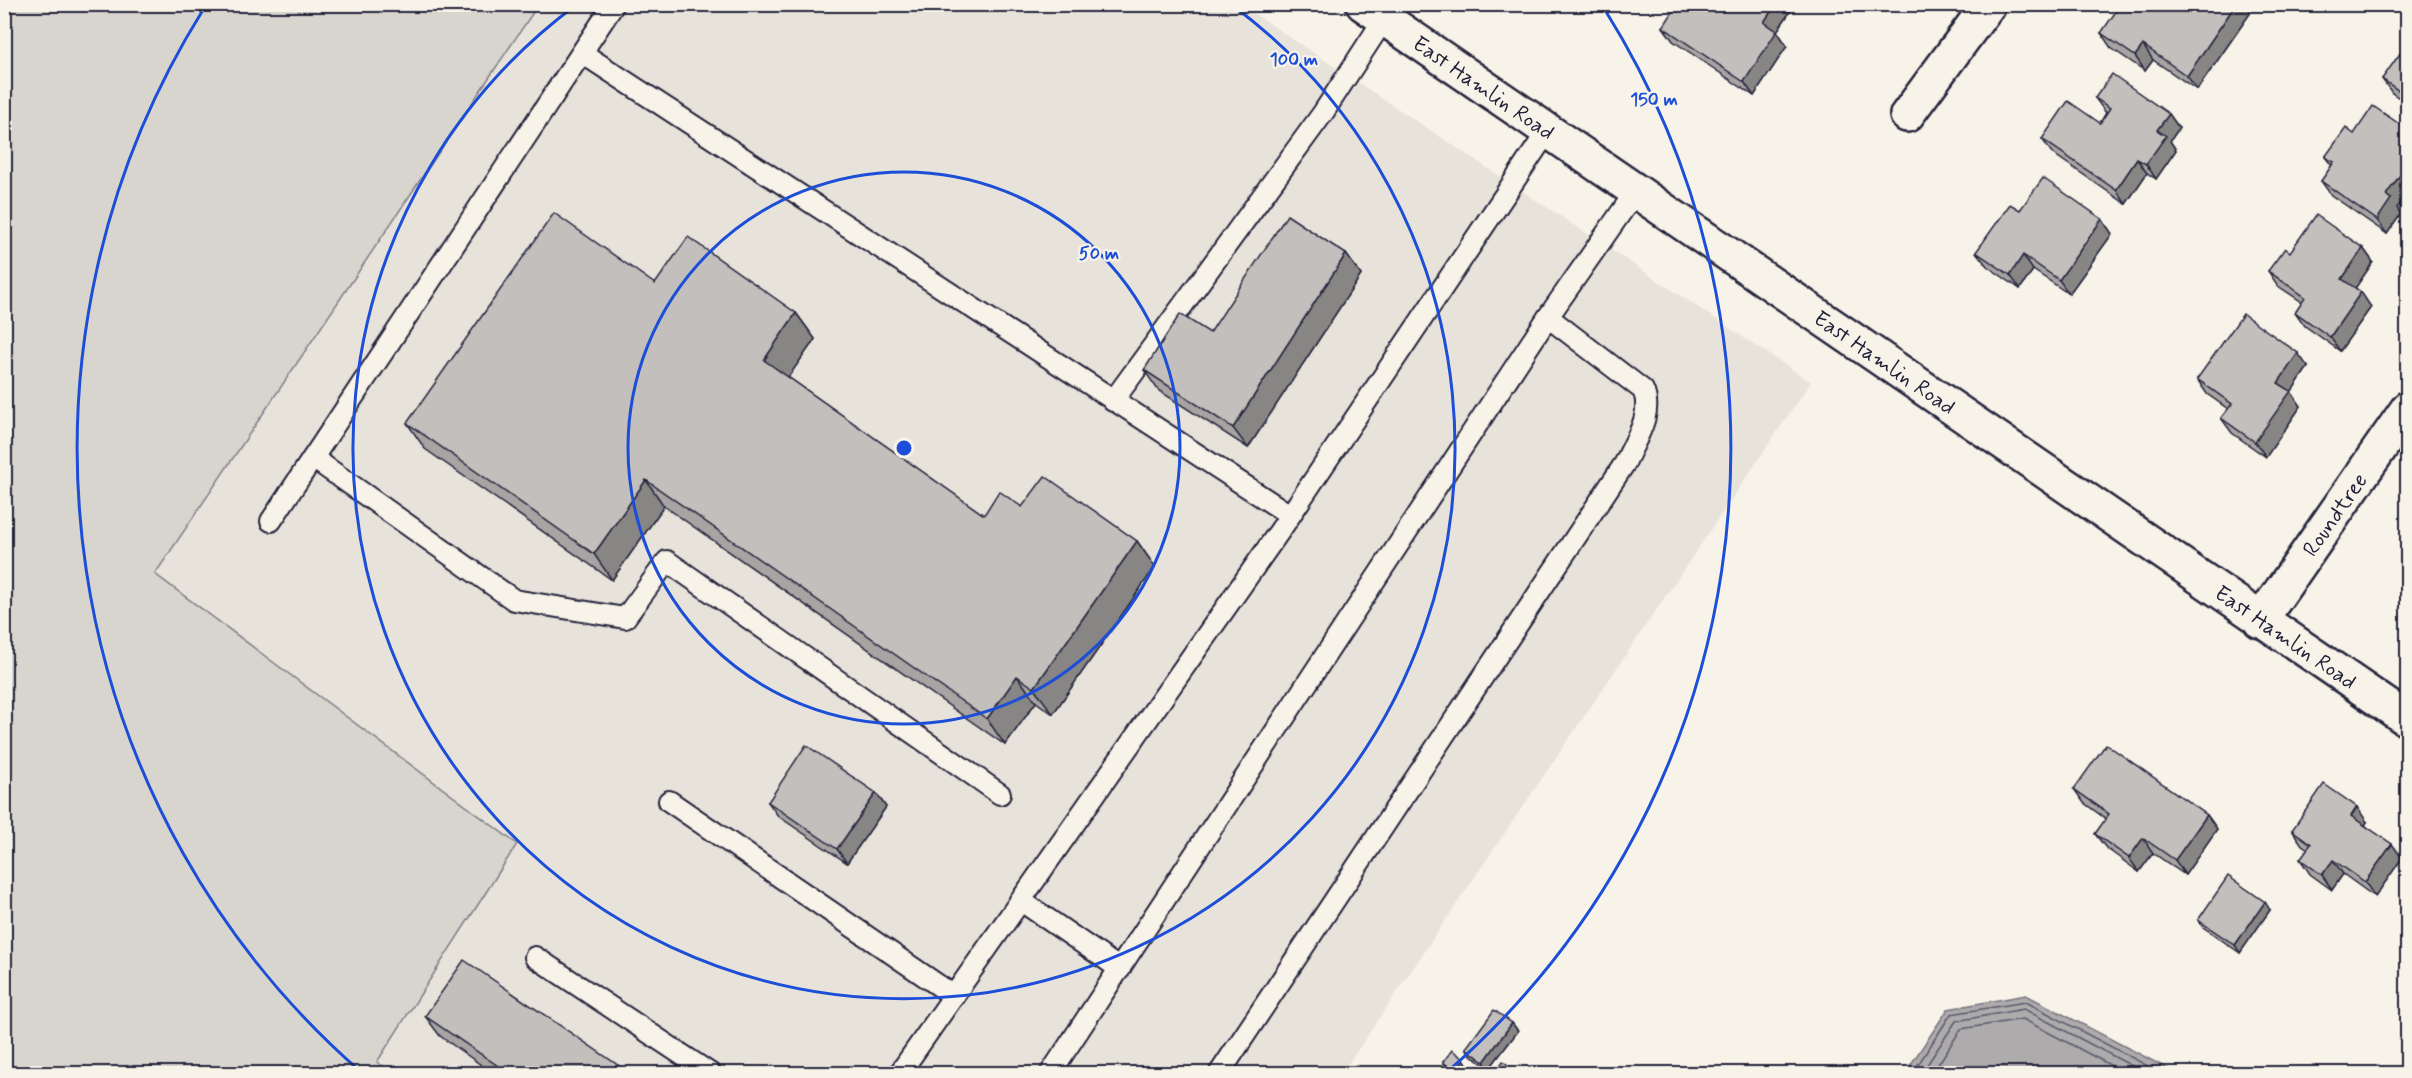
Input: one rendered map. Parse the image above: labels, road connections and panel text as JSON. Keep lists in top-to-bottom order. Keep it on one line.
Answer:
{"streets":{"street":["East Hamlin Road","Roundtree"]},"crossings":[["East Hamlin Road","Roundtree"]],"rings":["100 m","150 m","50 m"]}
